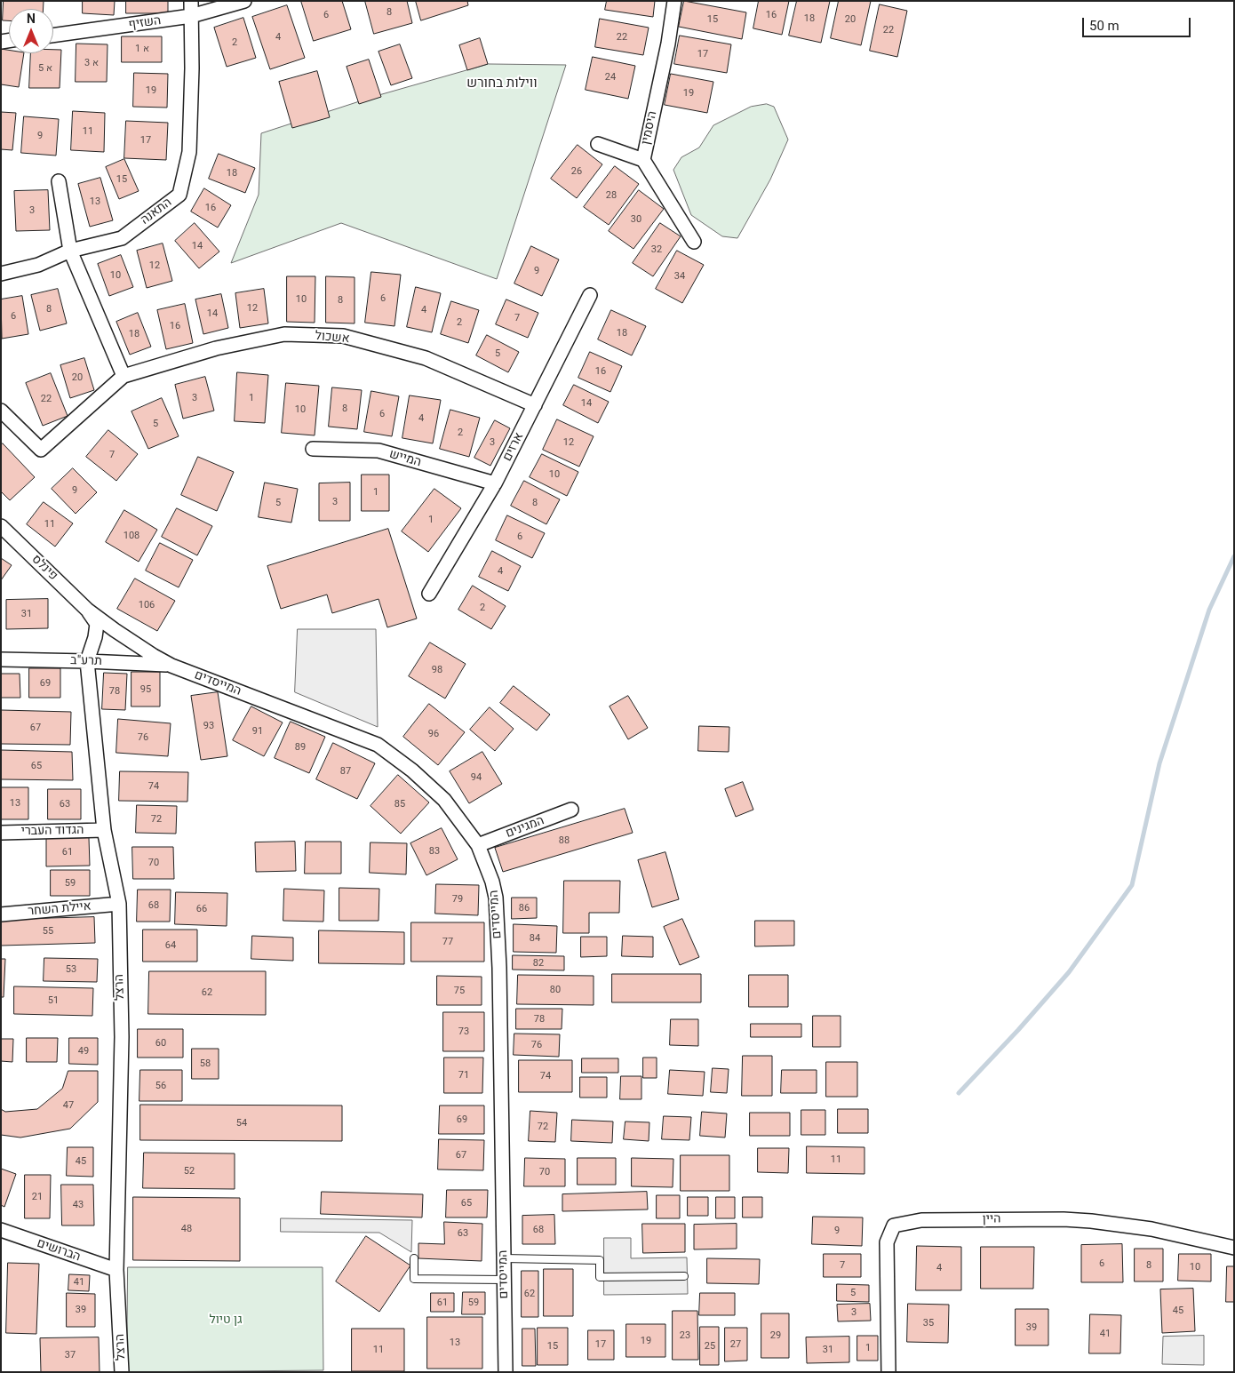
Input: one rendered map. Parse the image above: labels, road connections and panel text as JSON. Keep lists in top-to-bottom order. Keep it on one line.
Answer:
{"streets":{"street":["השזיף","היסמין","התאנה","אשכול","ארזים","המייש","פינלס","תרע\"ב","המייסדים","המגינים","הגדוד העברי","איילת השחר","הרצל","היין","הברושים"]},"crossings":[["השזיף","התאנה"],["אשכול","ארזים"],["ארזים","המייש"],["פינלס","המייסדים"],["פינלס","הרצל"],["תרע\"ב","המייסדים"],["תרע\"ב","הרצל"],["המייסדים","המגינים"],["המייסדים","הרצל"],["הגדוד העברי","הרצל"],["איילת השחר","הרצל"],["הרצל","הברושים"]],"districts":["ווילות בחורש"],"parks":["גן טיול"],"house_numbers":["8","6","16","18","15","20","22","4","22","2","1 א","17","3 א","5 א","24","19","19","11","9","17","26","18","15","28","13","16","3","30","14","32","12","9","10","34","6","10","8","12","8","4","14","6","7","2","16","18","18","5","16","20","3","1","22","14","8","10","6","4","5","2","3","12","7","10","9","1","3","5","8","1","11","108","6","4","106","2","31","98","69","95","78","93","67","91","96","76","89","65","87","94","74","13","63","85","72","88","83","61","70","59","79","68","86","66","55","84","77","64","82","53","80","75","62","51","78","73","60","76","49","58","71","74","56","47","69","54","72","67","11","45","52","70","21","65","43","48","68","9","63","6","7","8","10","4","41","5","62","61","59","39","45","3","35","39","41","23","29","19","13","17","27","15","25","1","11","31","37"],"scale_bar":"50 m","north":"top"}
